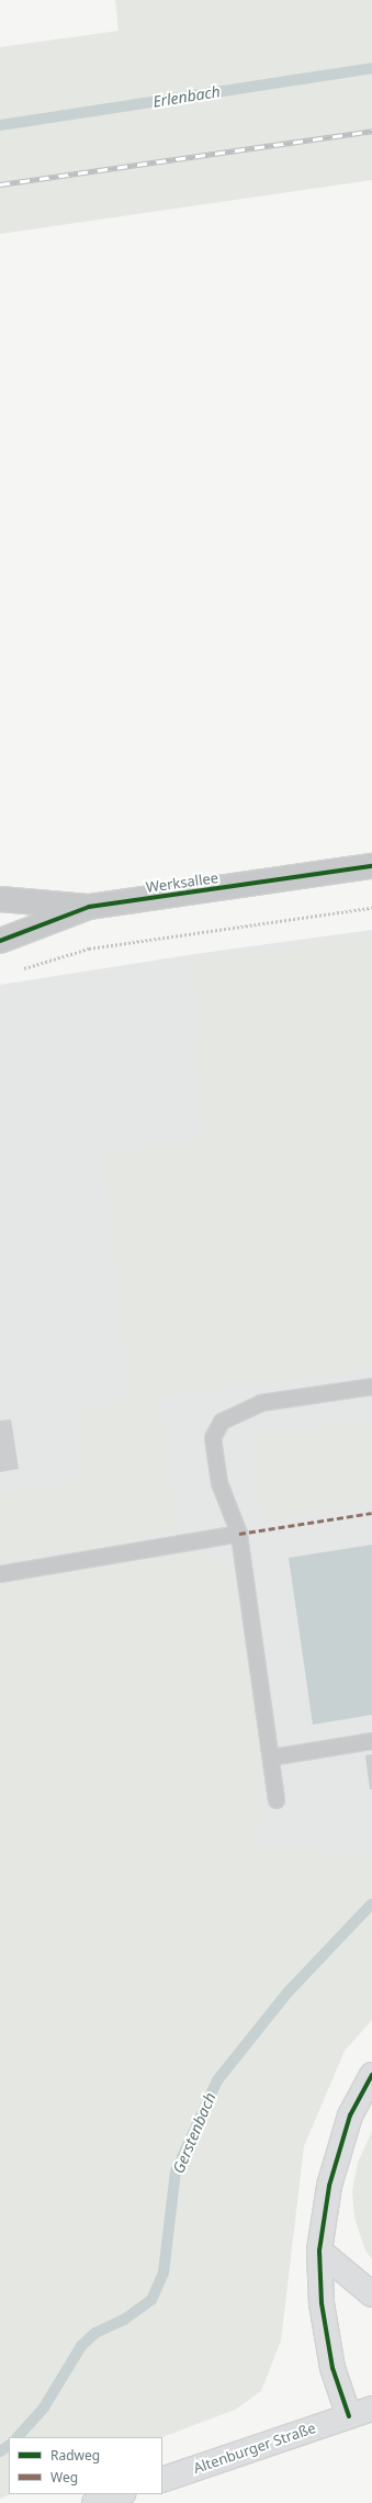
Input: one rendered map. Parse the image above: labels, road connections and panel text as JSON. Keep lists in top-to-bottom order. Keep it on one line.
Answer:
{"streets":{"street":["Werksallee","Altenburger Straße"]},"water":["Erlenbach","Gerstenbach"],"legend":["Radweg","Weg"]}
